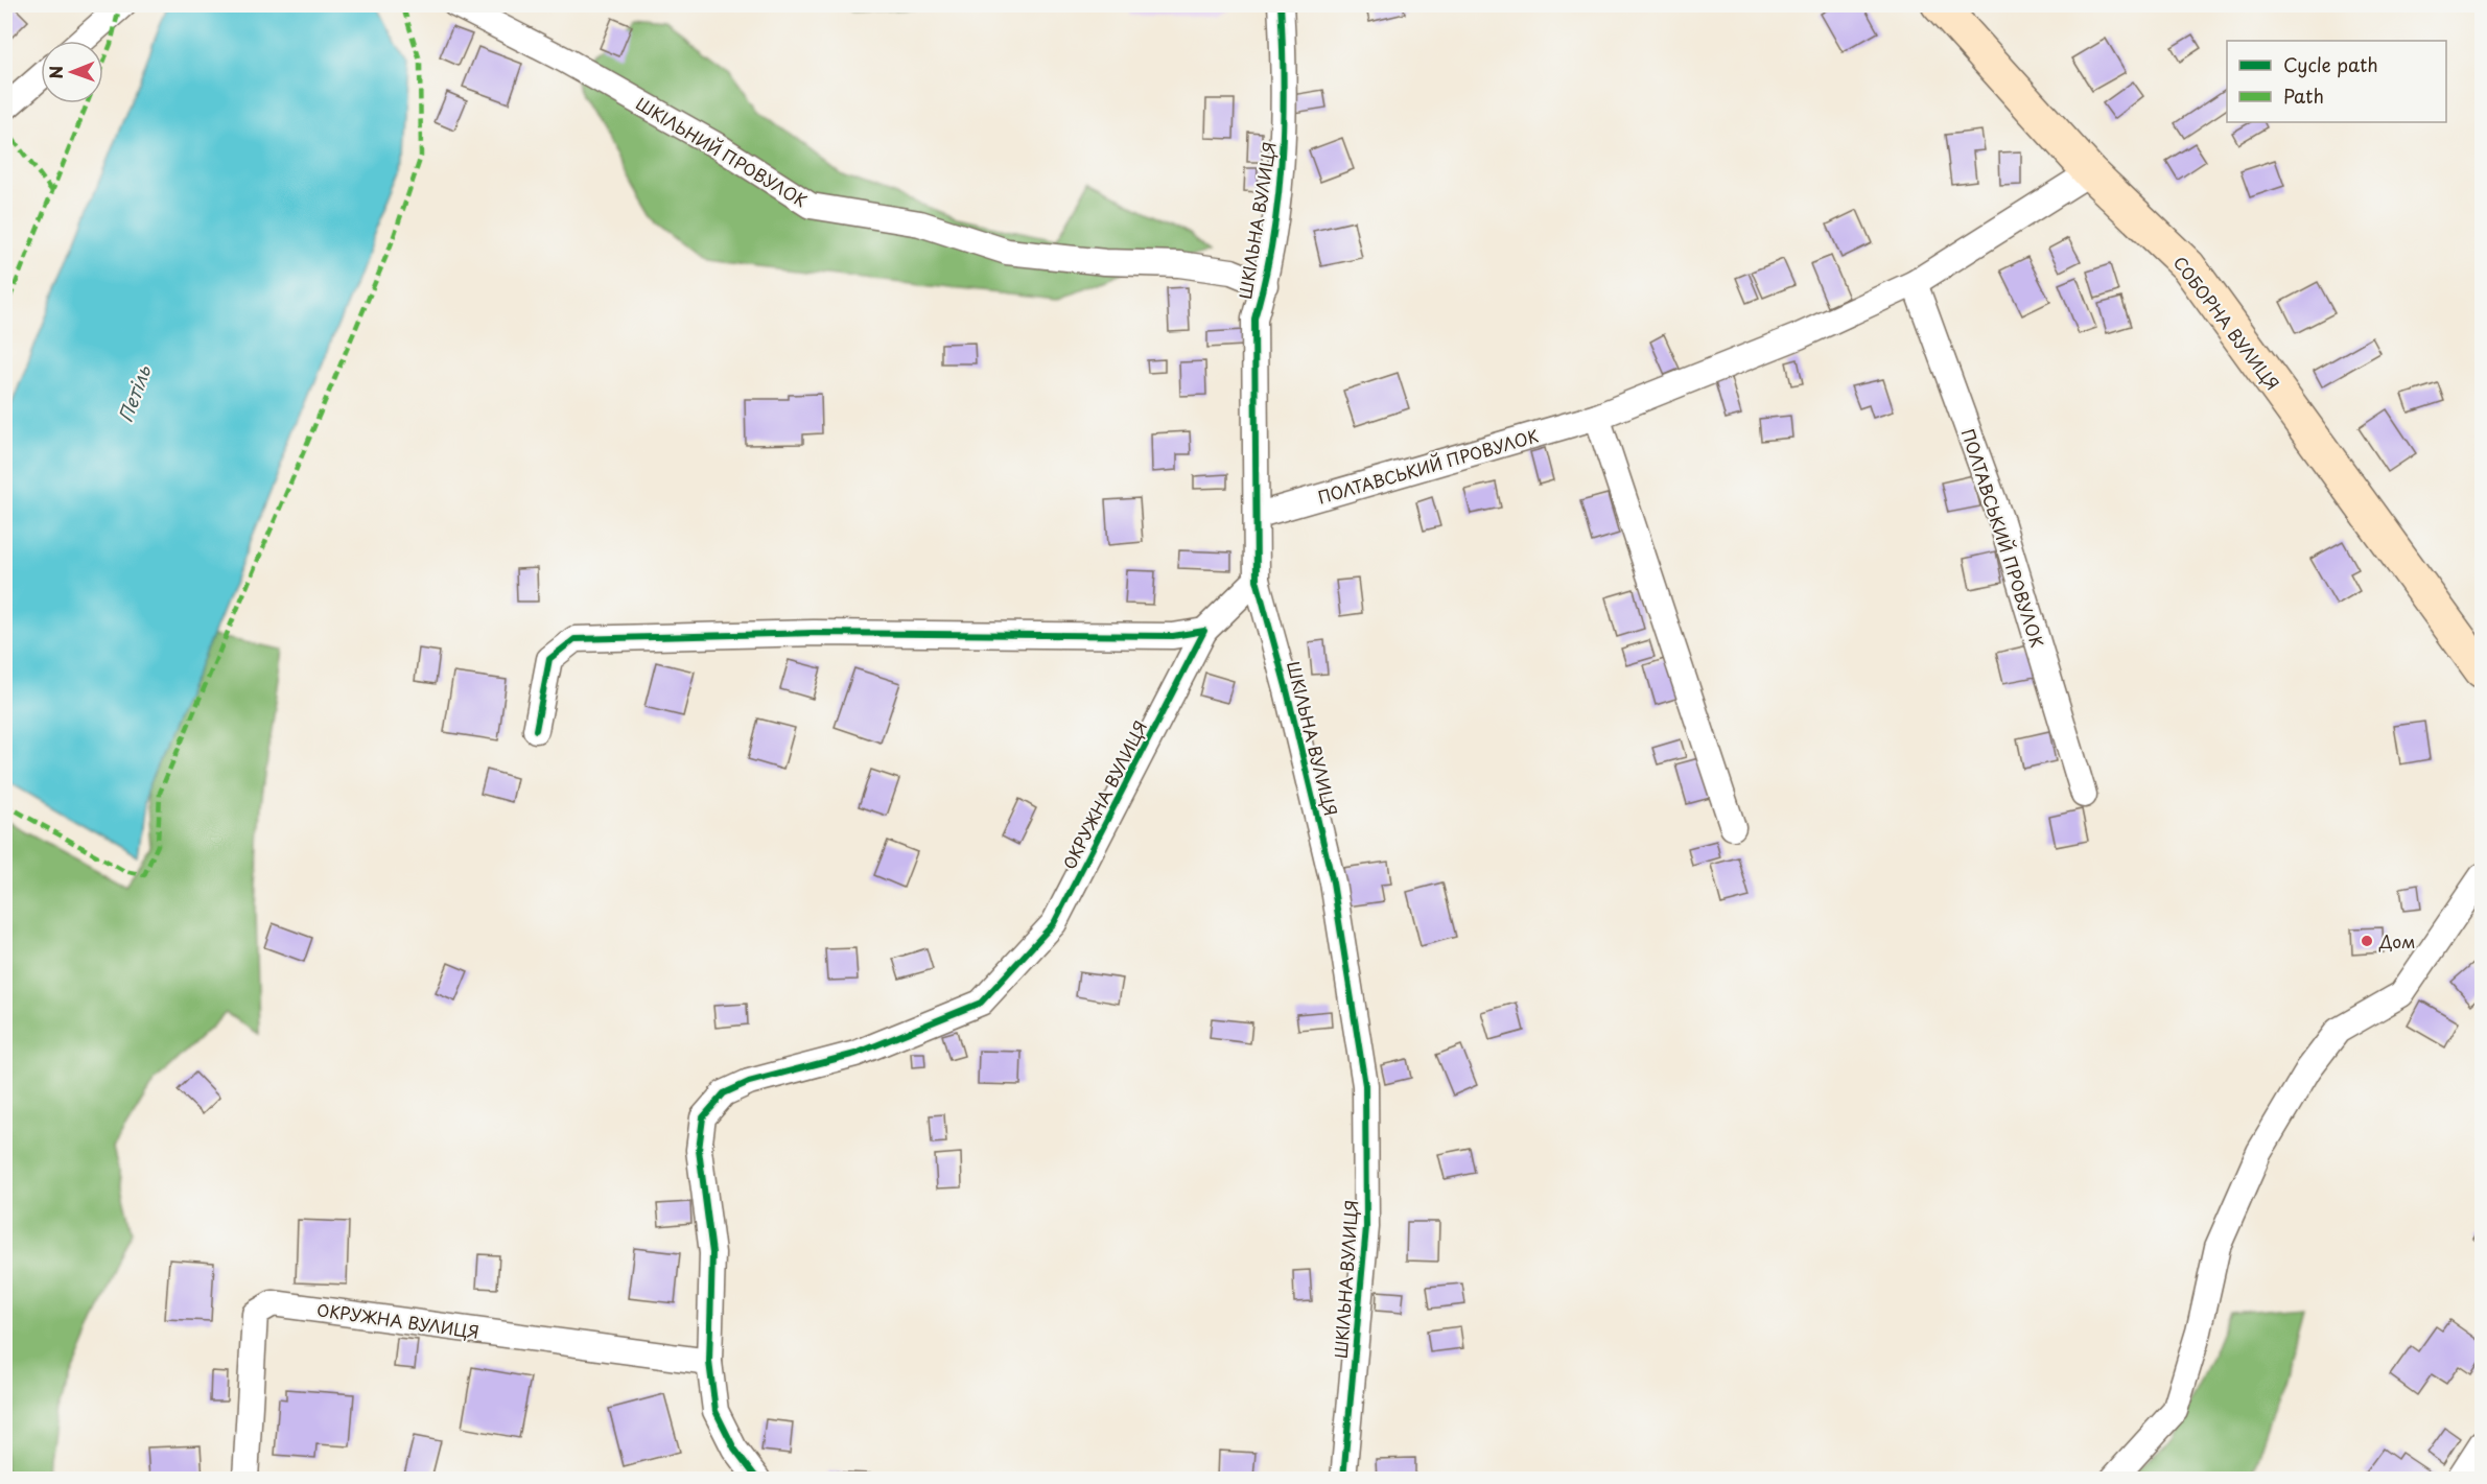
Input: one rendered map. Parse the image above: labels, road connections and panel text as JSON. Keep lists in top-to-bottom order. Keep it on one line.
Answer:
{"streets":{"street":["ШКІЛЬНИЙ ПРОВУЛОК","ШКІЛЬНА ВУЛИЦЯ","СОБОРНА ВУЛИЦЯ","ПОЛТАВСЬКИЙ ПРОВУЛОК","ОКРУЖНА ВУЛИЦЯ"]},"crossings":[["ШКІЛЬНИЙ ПРОВУЛОК","ШКІЛЬНА ВУЛИЦЯ"],["ШКІЛЬНА ВУЛИЦЯ","ПОЛТАВСЬКИЙ ПРОВУЛОК"],["ШКІЛЬНА ВУЛИЦЯ","ОКРУЖНА ВУЛИЦЯ"],["СОБОРНА ВУЛИЦЯ","ПОЛТАВСЬКИЙ ПРОВУЛОК"]],"water":["Петіль"],"places":["Дом"],"legend":["Cycle path","Path"],"north":"left"}
